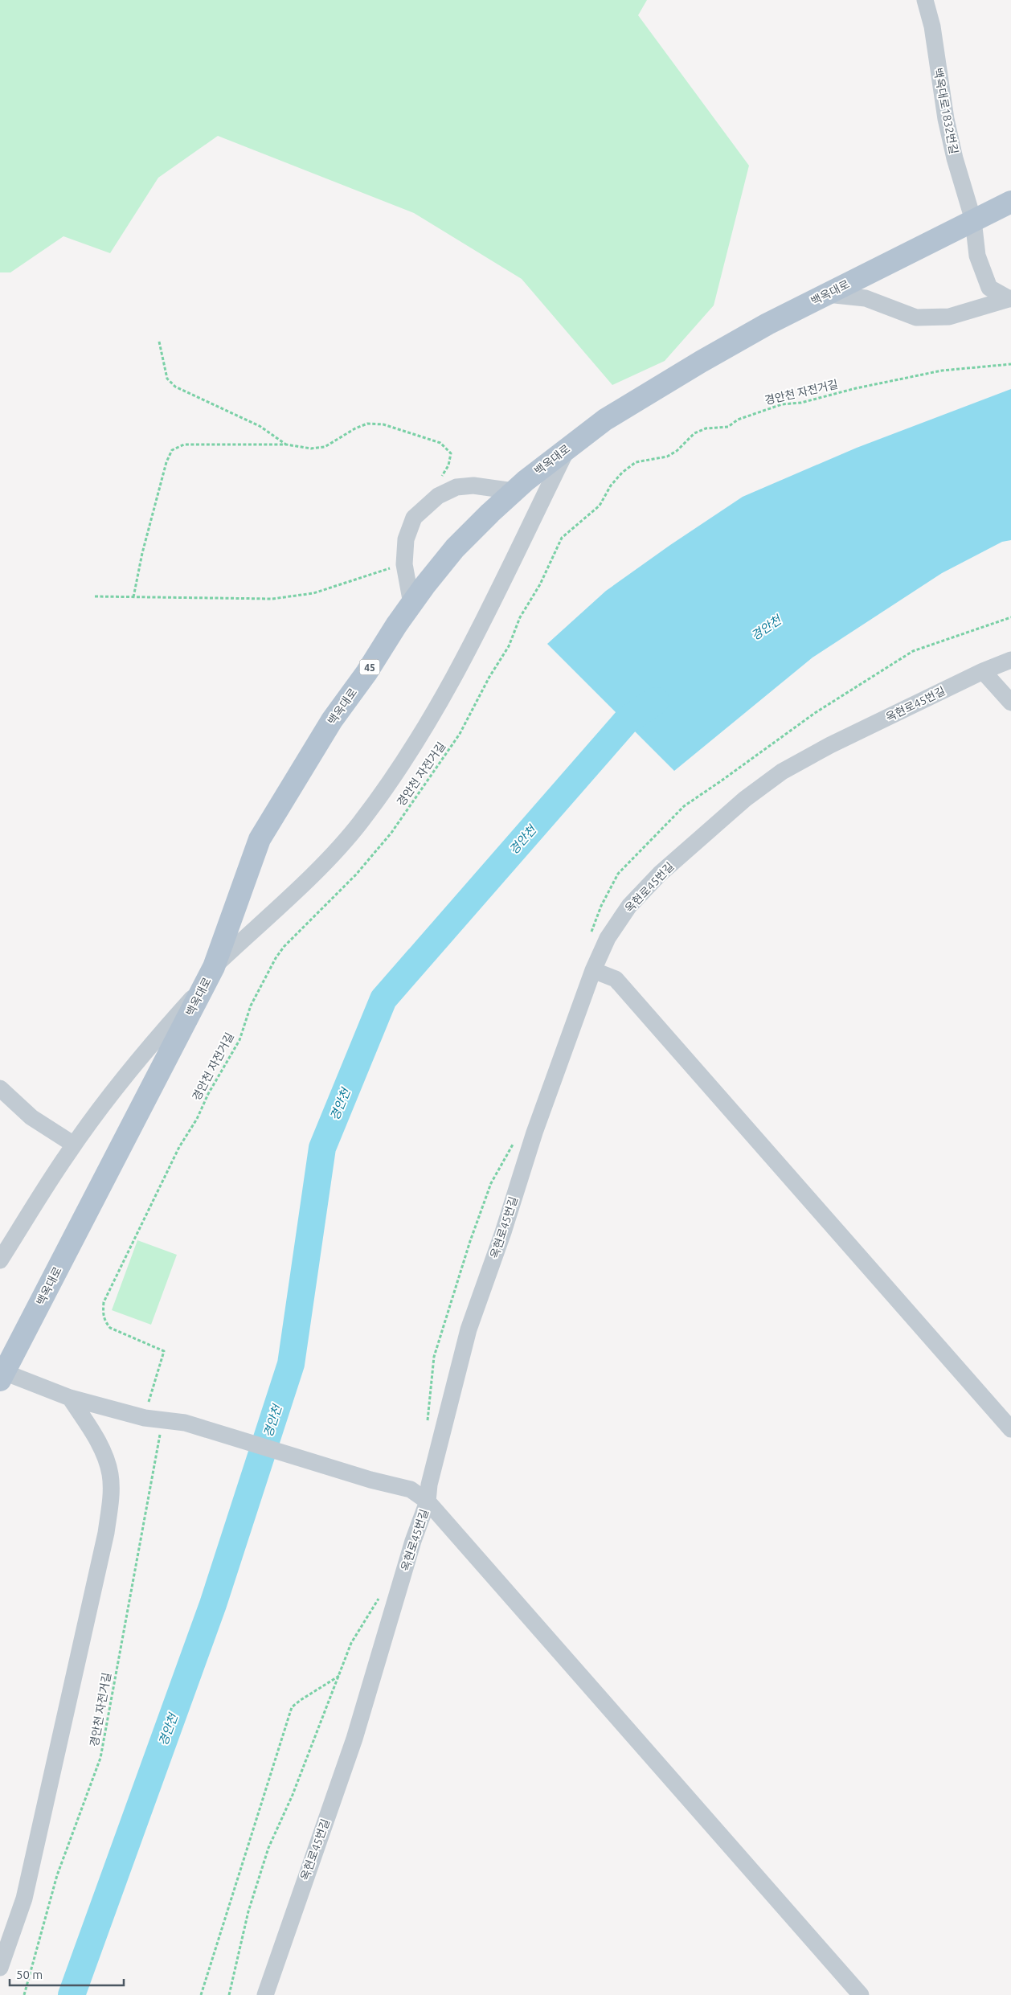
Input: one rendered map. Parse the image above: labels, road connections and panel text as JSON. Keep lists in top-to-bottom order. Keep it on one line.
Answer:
{"streets":{"main road":["백옥대로","45"],"street":["백옥대로1832번길","옥현로45번길"],"path":["경안천 자전거길"]},"crossings":[["백옥대로1832번길","백옥대로"]],"water":["경안천"],"scale_bar":"50 m"}
